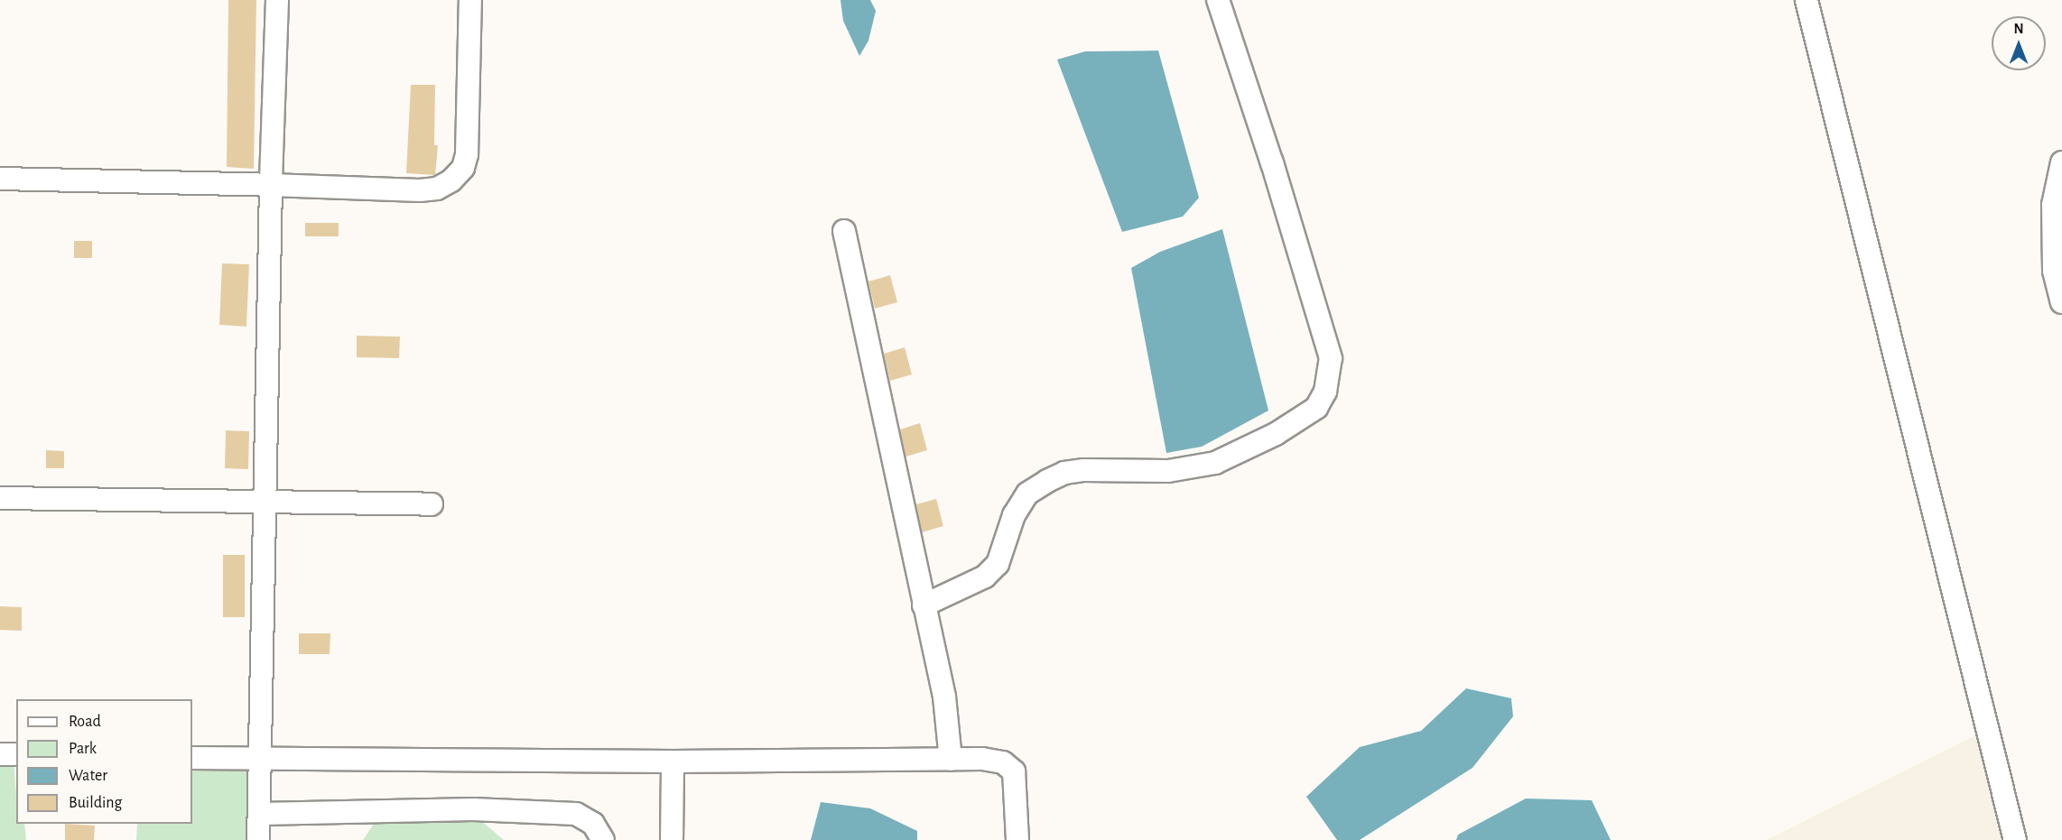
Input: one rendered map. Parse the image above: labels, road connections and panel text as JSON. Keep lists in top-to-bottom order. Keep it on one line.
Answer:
{"legend":["Road","Park","Water","Building"],"north":"top"}
